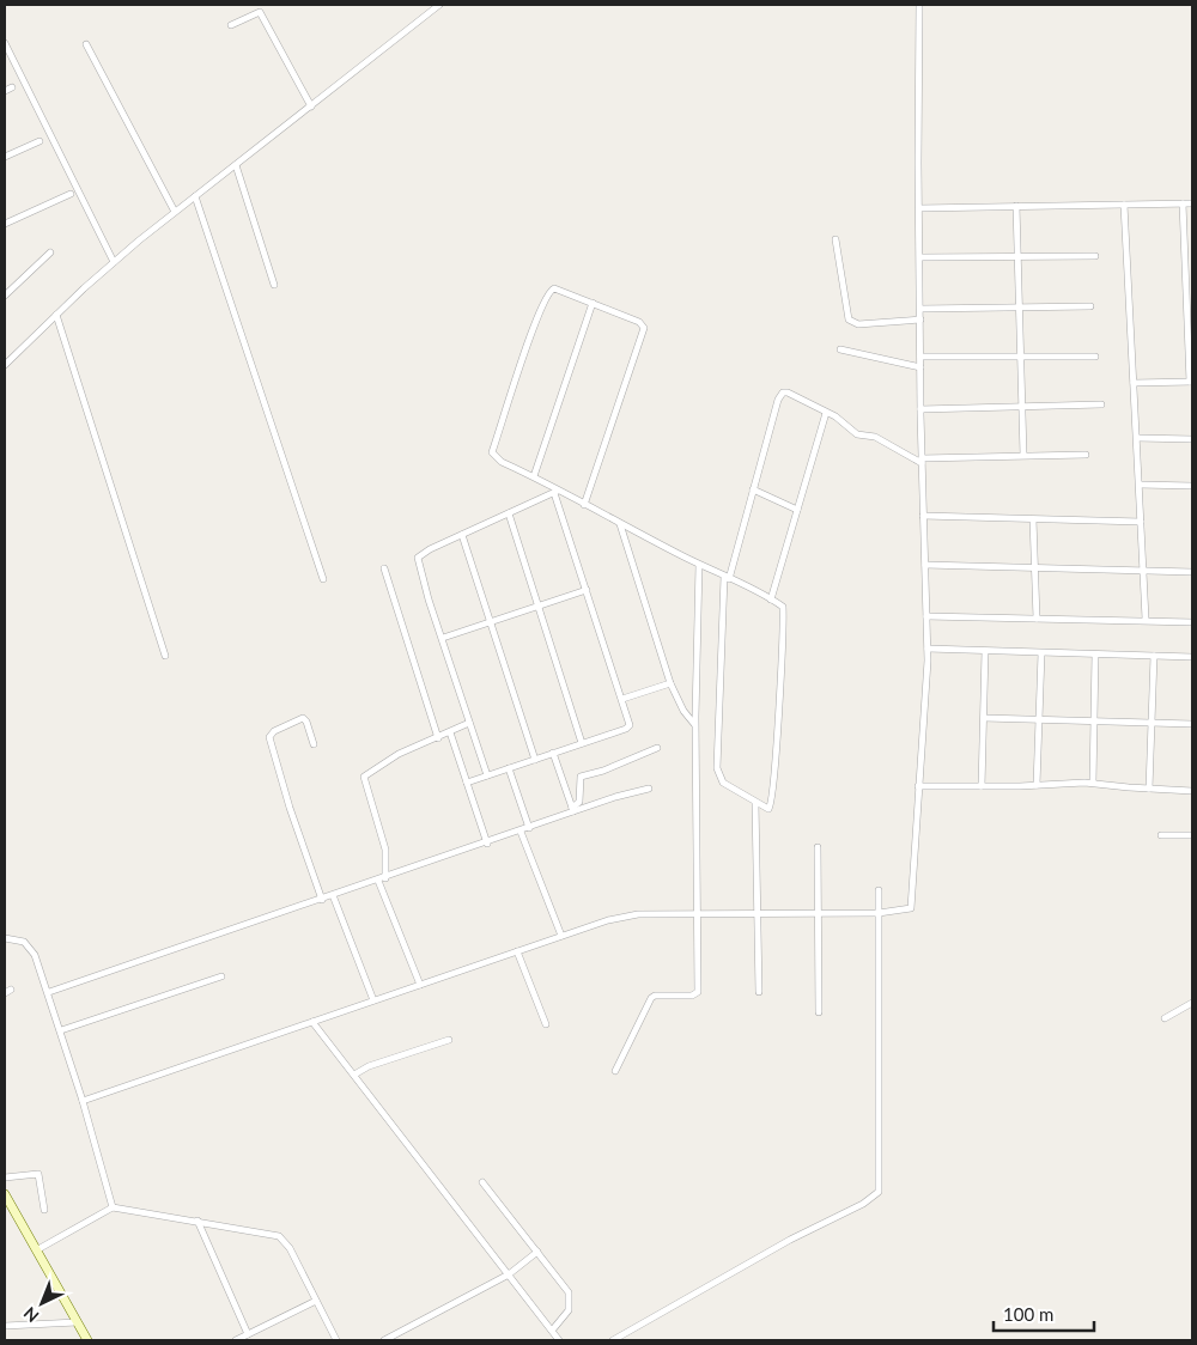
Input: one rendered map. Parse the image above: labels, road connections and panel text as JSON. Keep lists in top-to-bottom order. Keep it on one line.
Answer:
{"scale_bar":"100 m","north":"bottom left"}
